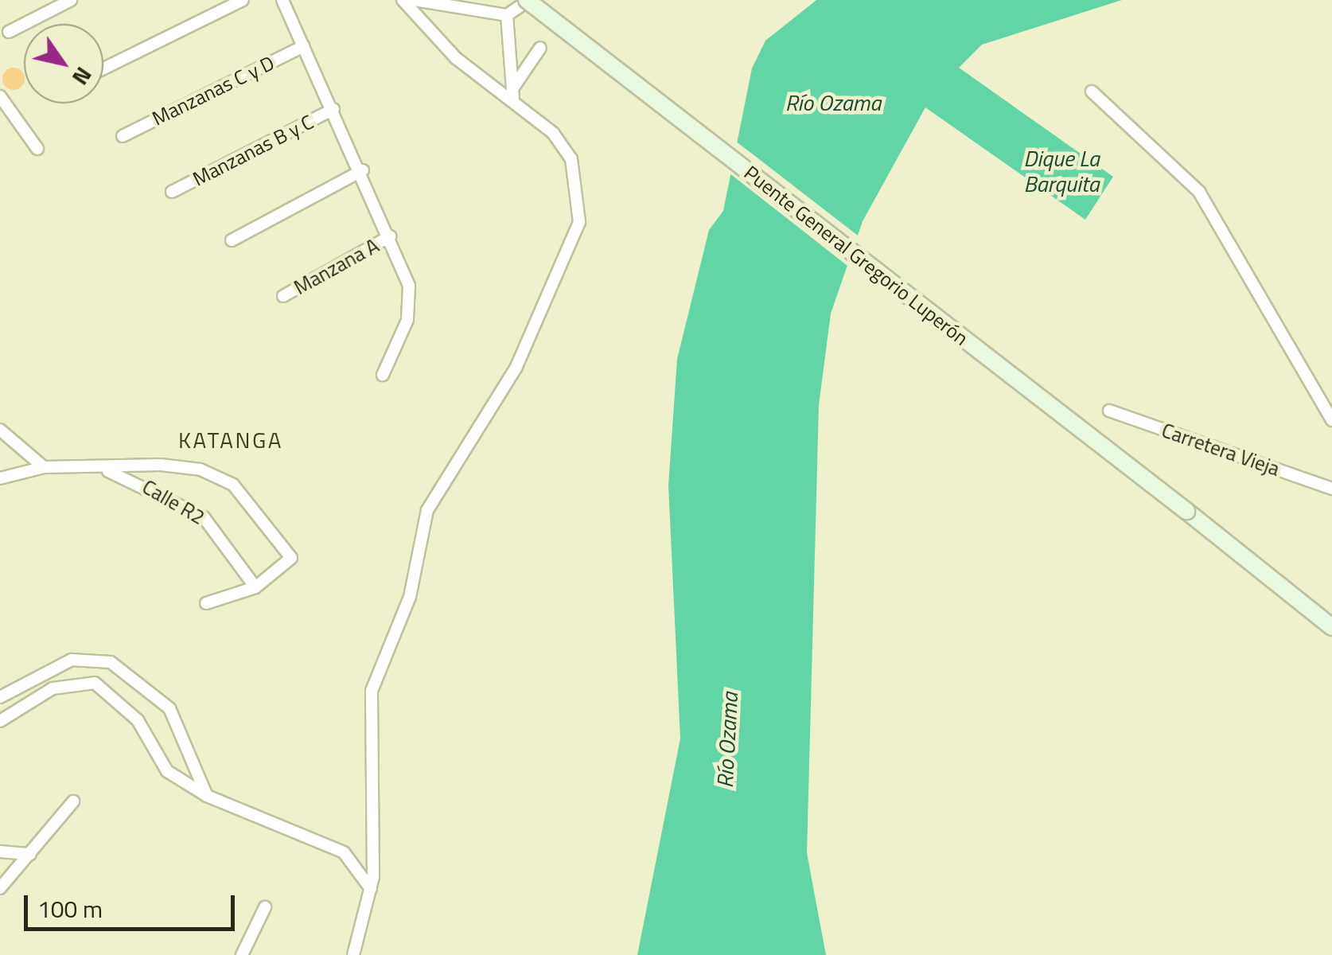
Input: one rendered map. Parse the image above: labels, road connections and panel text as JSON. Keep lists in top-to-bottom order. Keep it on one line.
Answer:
{"streets":{"street":["Manzanas C y D","Manzanas B y C","Puente General Gregorio Luperón","Manzana A","Carretera Vieja","Calle R2"]},"districts":["KATANGA"],"water":["Río Ozama","Dique La Barquita"],"scale_bar":"100 m","north":"bottom right"}
